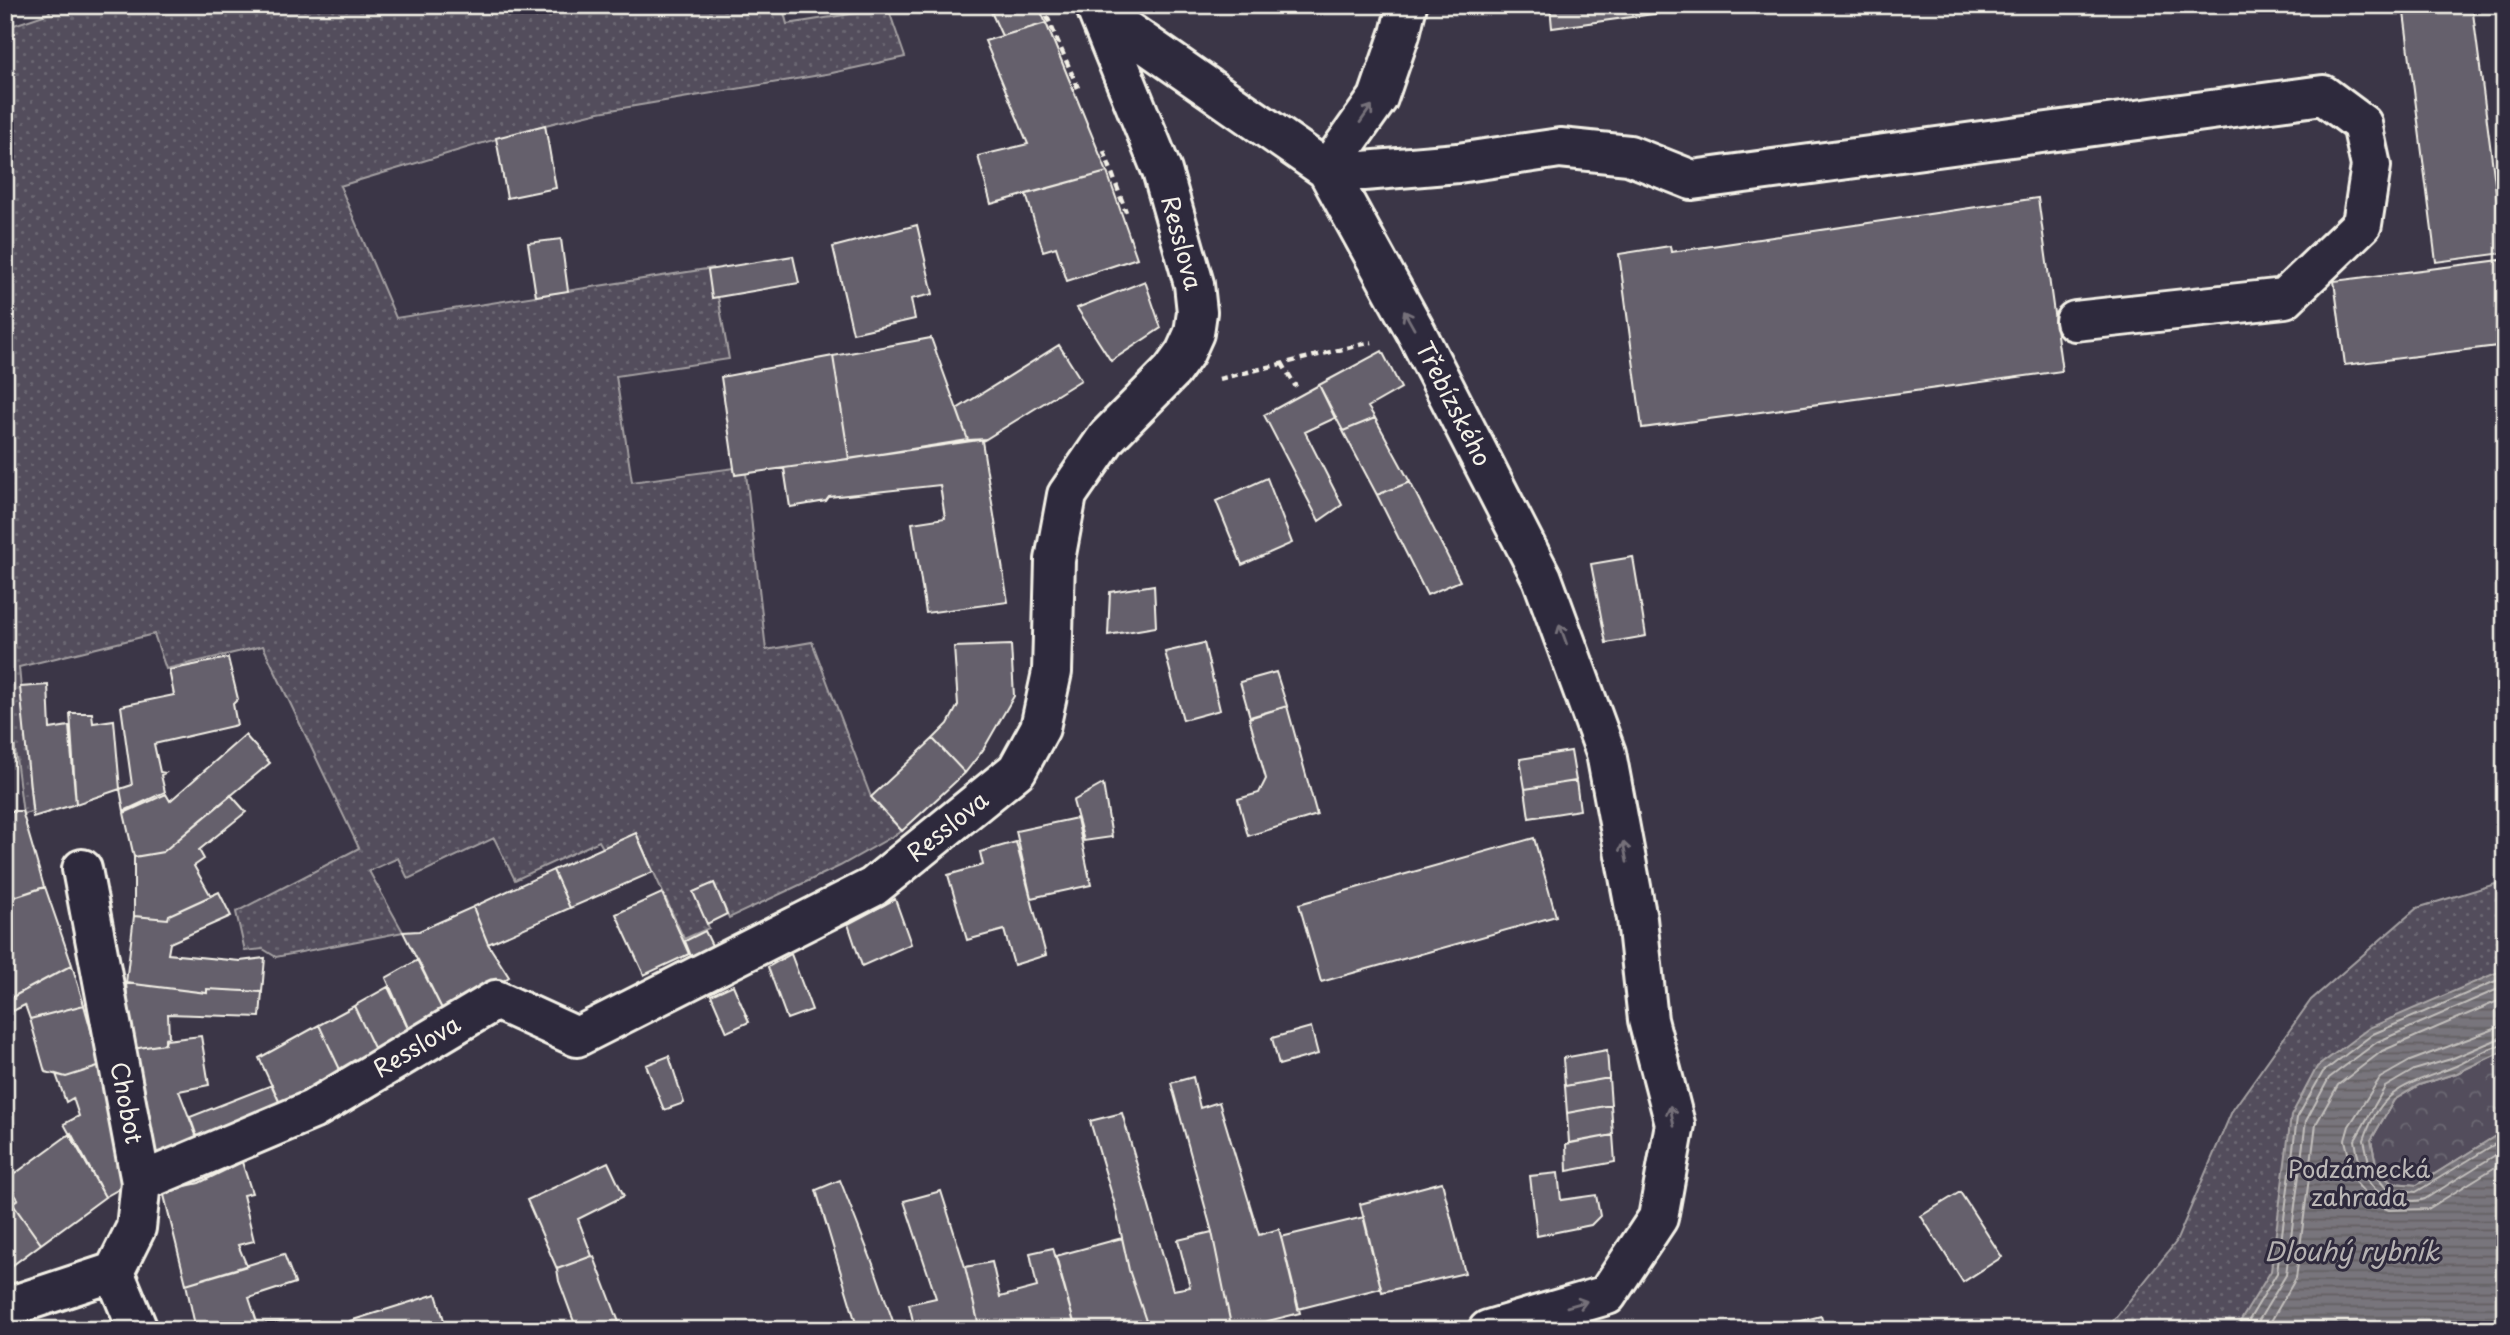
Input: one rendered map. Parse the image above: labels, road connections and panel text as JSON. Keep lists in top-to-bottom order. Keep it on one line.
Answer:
{"streets":{"street":["Resslova","Třebízského","Chobot"]},"crossings":[["Resslova","Třebízského"],["Resslova","Chobot"]],"one_way":["Třebízského"],"water":["Dlouhý rybník"],"parks":["Podzámecká zahrada"]}
